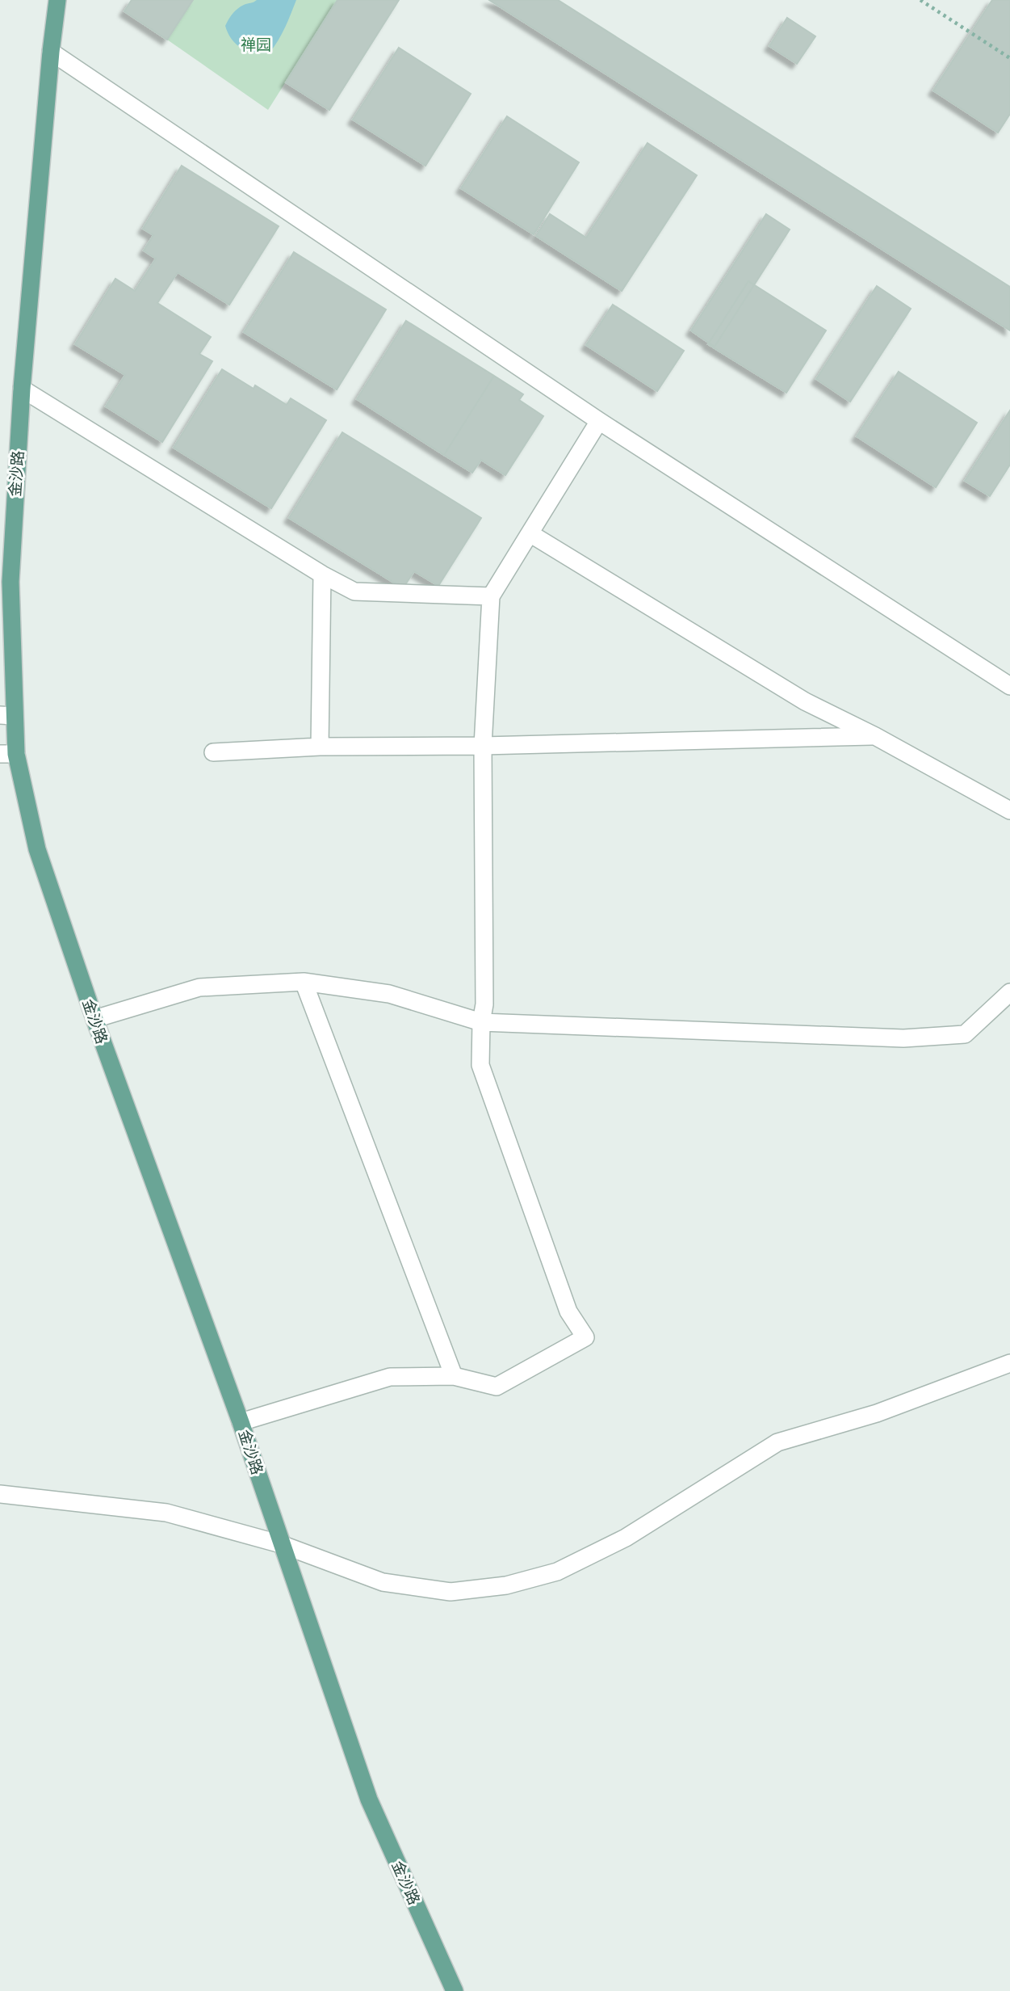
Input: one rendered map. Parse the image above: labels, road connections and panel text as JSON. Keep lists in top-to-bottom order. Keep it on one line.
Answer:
{"streets":{"main road":["金沙路"]},"parks":["禅园"]}
